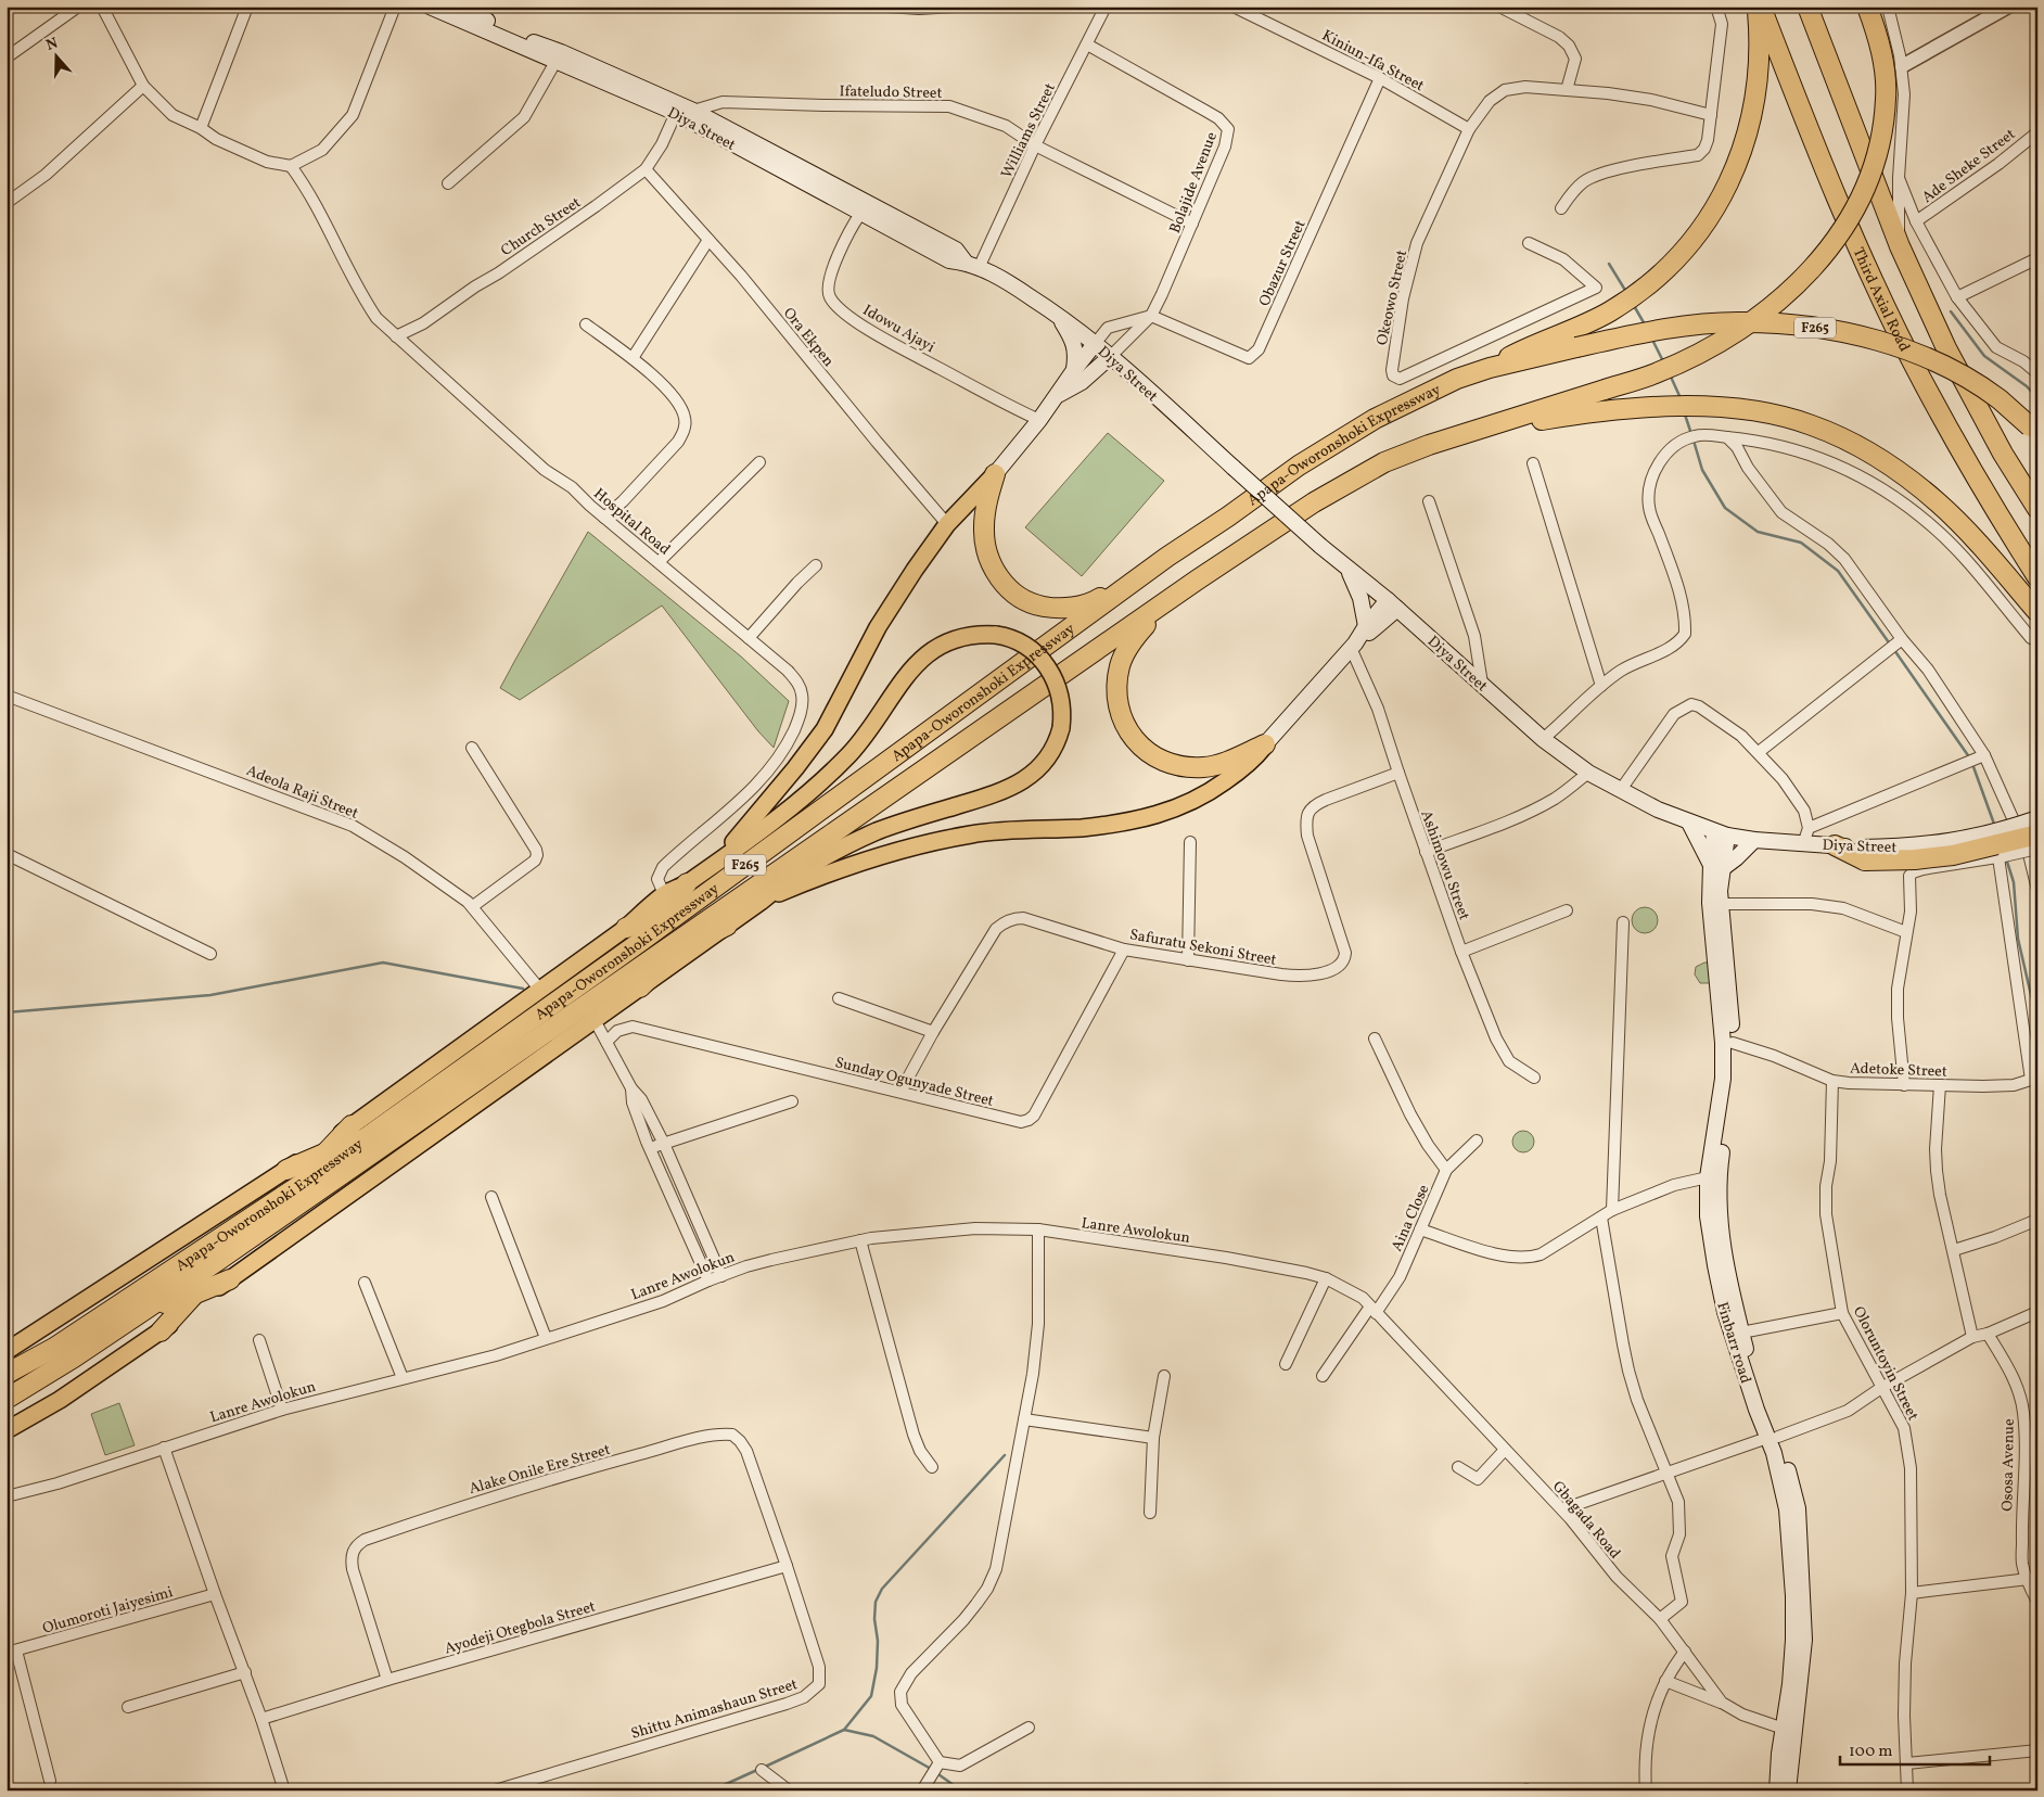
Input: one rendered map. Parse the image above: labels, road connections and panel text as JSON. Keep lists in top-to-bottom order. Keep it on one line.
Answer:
{"streets":{"highway":["Third Axial Road","F265","Apapa-Oworonshoki Expressway"],"main road":["Diya Street","Finbarr road"],"street":["Kiniun-Ifa Street","Ifateludo Street","Williams Street","Ade Sheke Street","Bolajide Avenue","Church Street","Obazur Street","Okeowo Street","Idowu Ajayi","Ora Ekpen","Hospital Road","Adeola Raji Street","Ashimowu Street","Safuratu Sekoni Street","Adetoke Street","Sunday Ogunyade Street","Aina Close","Lanre Awolokun","Oloruntoyin Street","Ososa Avenue","Alake Onile Ere Street","Gbagada Road","Olumoroti Jaiyesimi","Ayodeji Otegbola Street","Shittu Animashaun Street"]},"crossings":[["Kiniun-Ifa Street","Obazur Street"],["Kiniun-Ifa Street","Okeowo Street"],["Ifateludo Street","Diya Street"],["Ifateludo Street","Williams Street"],["Ifateludo Street","Bolajide Avenue"],["Diya Street","Williams Street"],["Diya Street","Bolajide Avenue"],["Diya Street","Church Street"],["Diya Street","Idowu Ajayi"],["Williams Street","Bolajide Avenue"],["Bolajide Avenue","Obazur Street"],["Church Street","Ora Ekpen"],["Church Street","Hospital Road"],["F265","Apapa-Oworonshoki Expressway"],["Apapa-Oworonshoki Expressway","Adeola Raji Street"],["Ashimowu Street","Safuratu Sekoni Street"],["Safuratu Sekoni Street","Sunday Ogunyade Street"],["Adetoke Street","Finbarr road"],["Adetoke Street","Oloruntoyin Street"],["Aina Close","Lanre Awolokun"],["Aina Close","Gbagada Road"],["Lanre Awolokun","Gbagada Road"],["Finbarr road","Gbagada Road"],["Alake Onile Ere Street","Ayodeji Otegbola Street"],["Alake Onile Ere Street","Shittu Animashaun Street"],["Ayodeji Otegbola Street","Shittu Animashaun Street"]],"scale_bar":"100 m","north":"top"}
